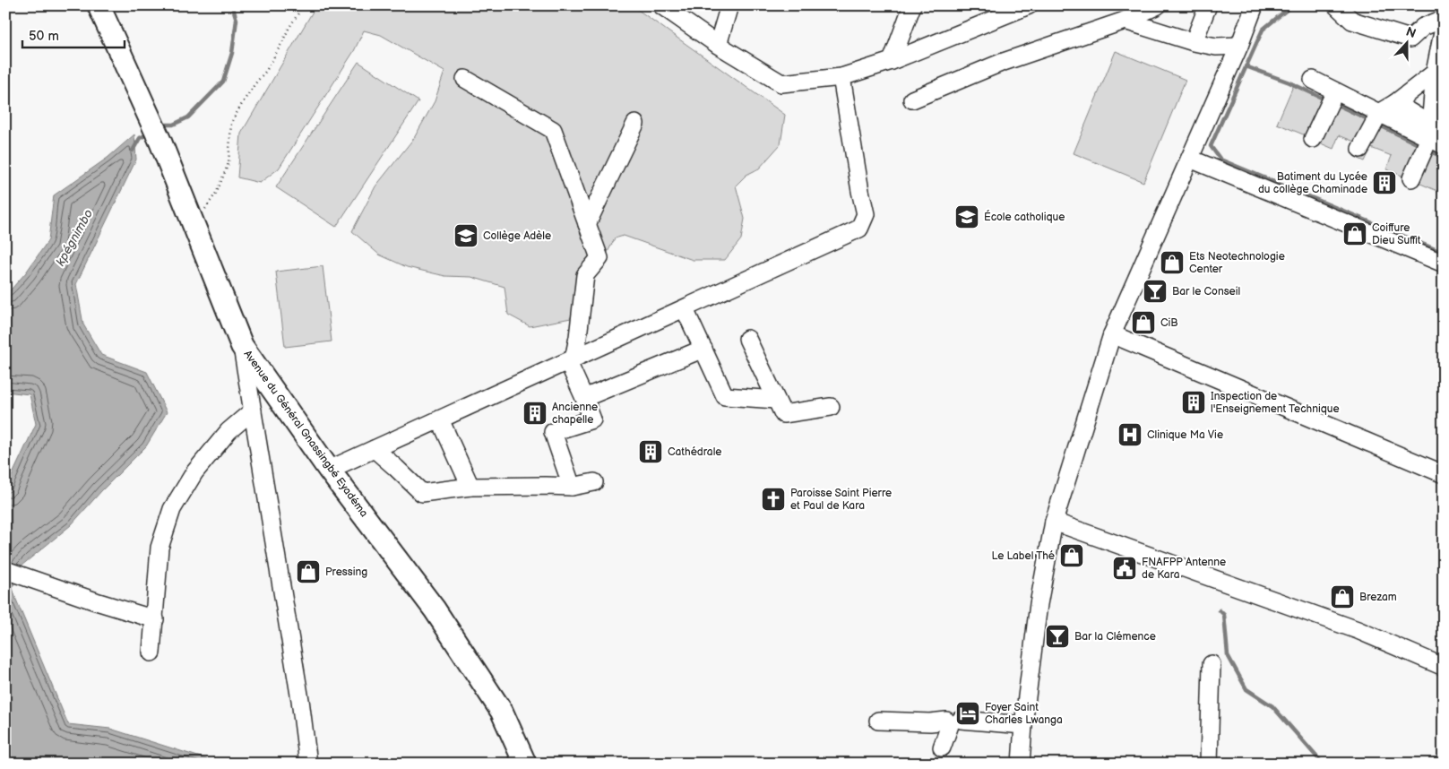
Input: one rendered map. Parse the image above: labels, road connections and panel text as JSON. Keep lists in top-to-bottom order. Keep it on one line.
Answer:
{"streets":{"main road":["Avenue du Général Gnassingbé Eyadéma"]},"water":["kpégnimbo"],"places":{"building":["Batiment du Lycée du collège Chaminade","Inspection de l'Enseignement Technique","Ancienne chapelle","Cathédrale"],"school or university":["École catholique","Collège Adèle"],"shop":["Coiffure Dieu Suffit","Ets Neotechnologie Center","CiB","Le Label Thé","Pressing","Brezam"],"bar":["Bar le Conseil","Bar la Clémence"],"hospital":["Clinique Ma Vie"],"church":["Paroisse Saint Pierre et Paul de Kara"],"public building":["FNAFPP Antenne de Kara"],"hotel":["Foyer Saint Charles Lwanga"]},"scale_bar":"50 m","north":"top"}
